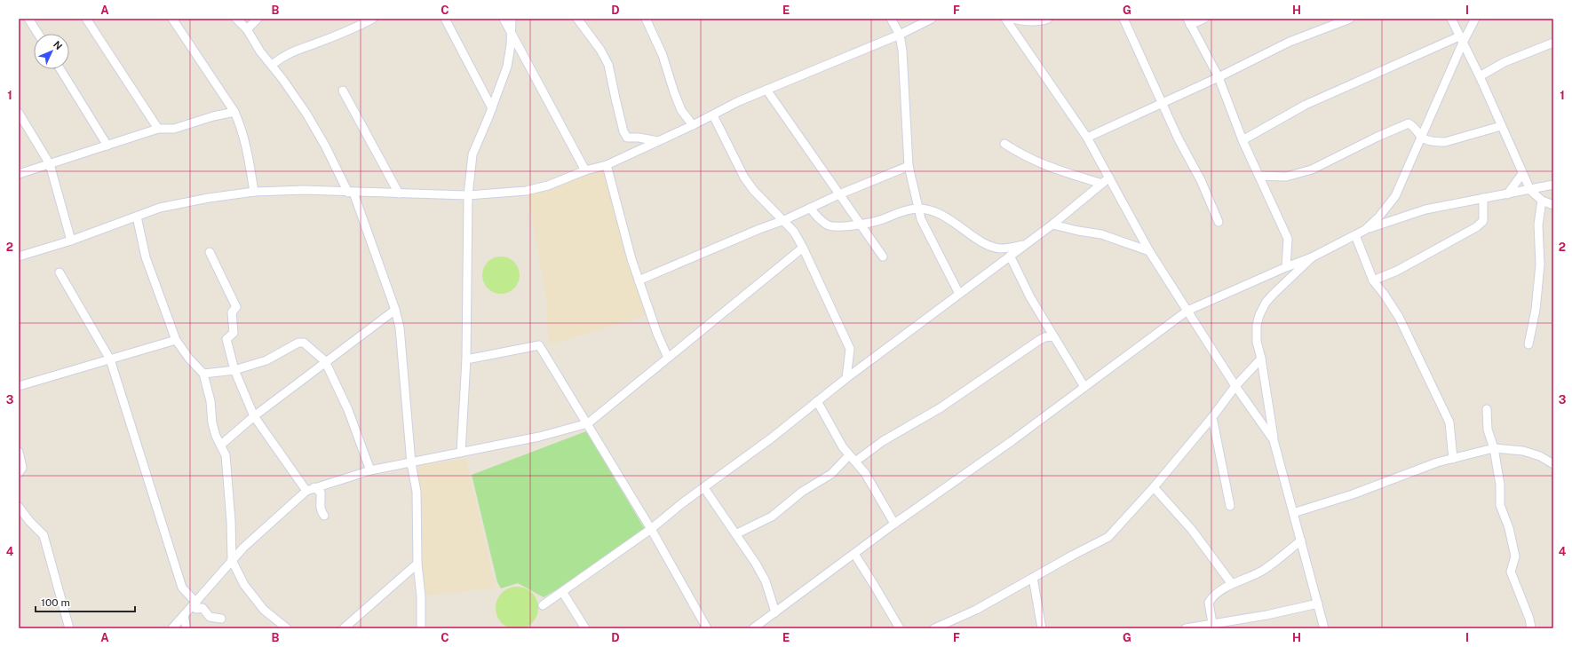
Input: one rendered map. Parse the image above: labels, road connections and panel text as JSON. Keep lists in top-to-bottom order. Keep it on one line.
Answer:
{"scale_bar":"100 m","north":"top right","grid":{"columns":["A","B","C","D","E","F","G","H","I"],"rows":["1","2","3","4"]}}
